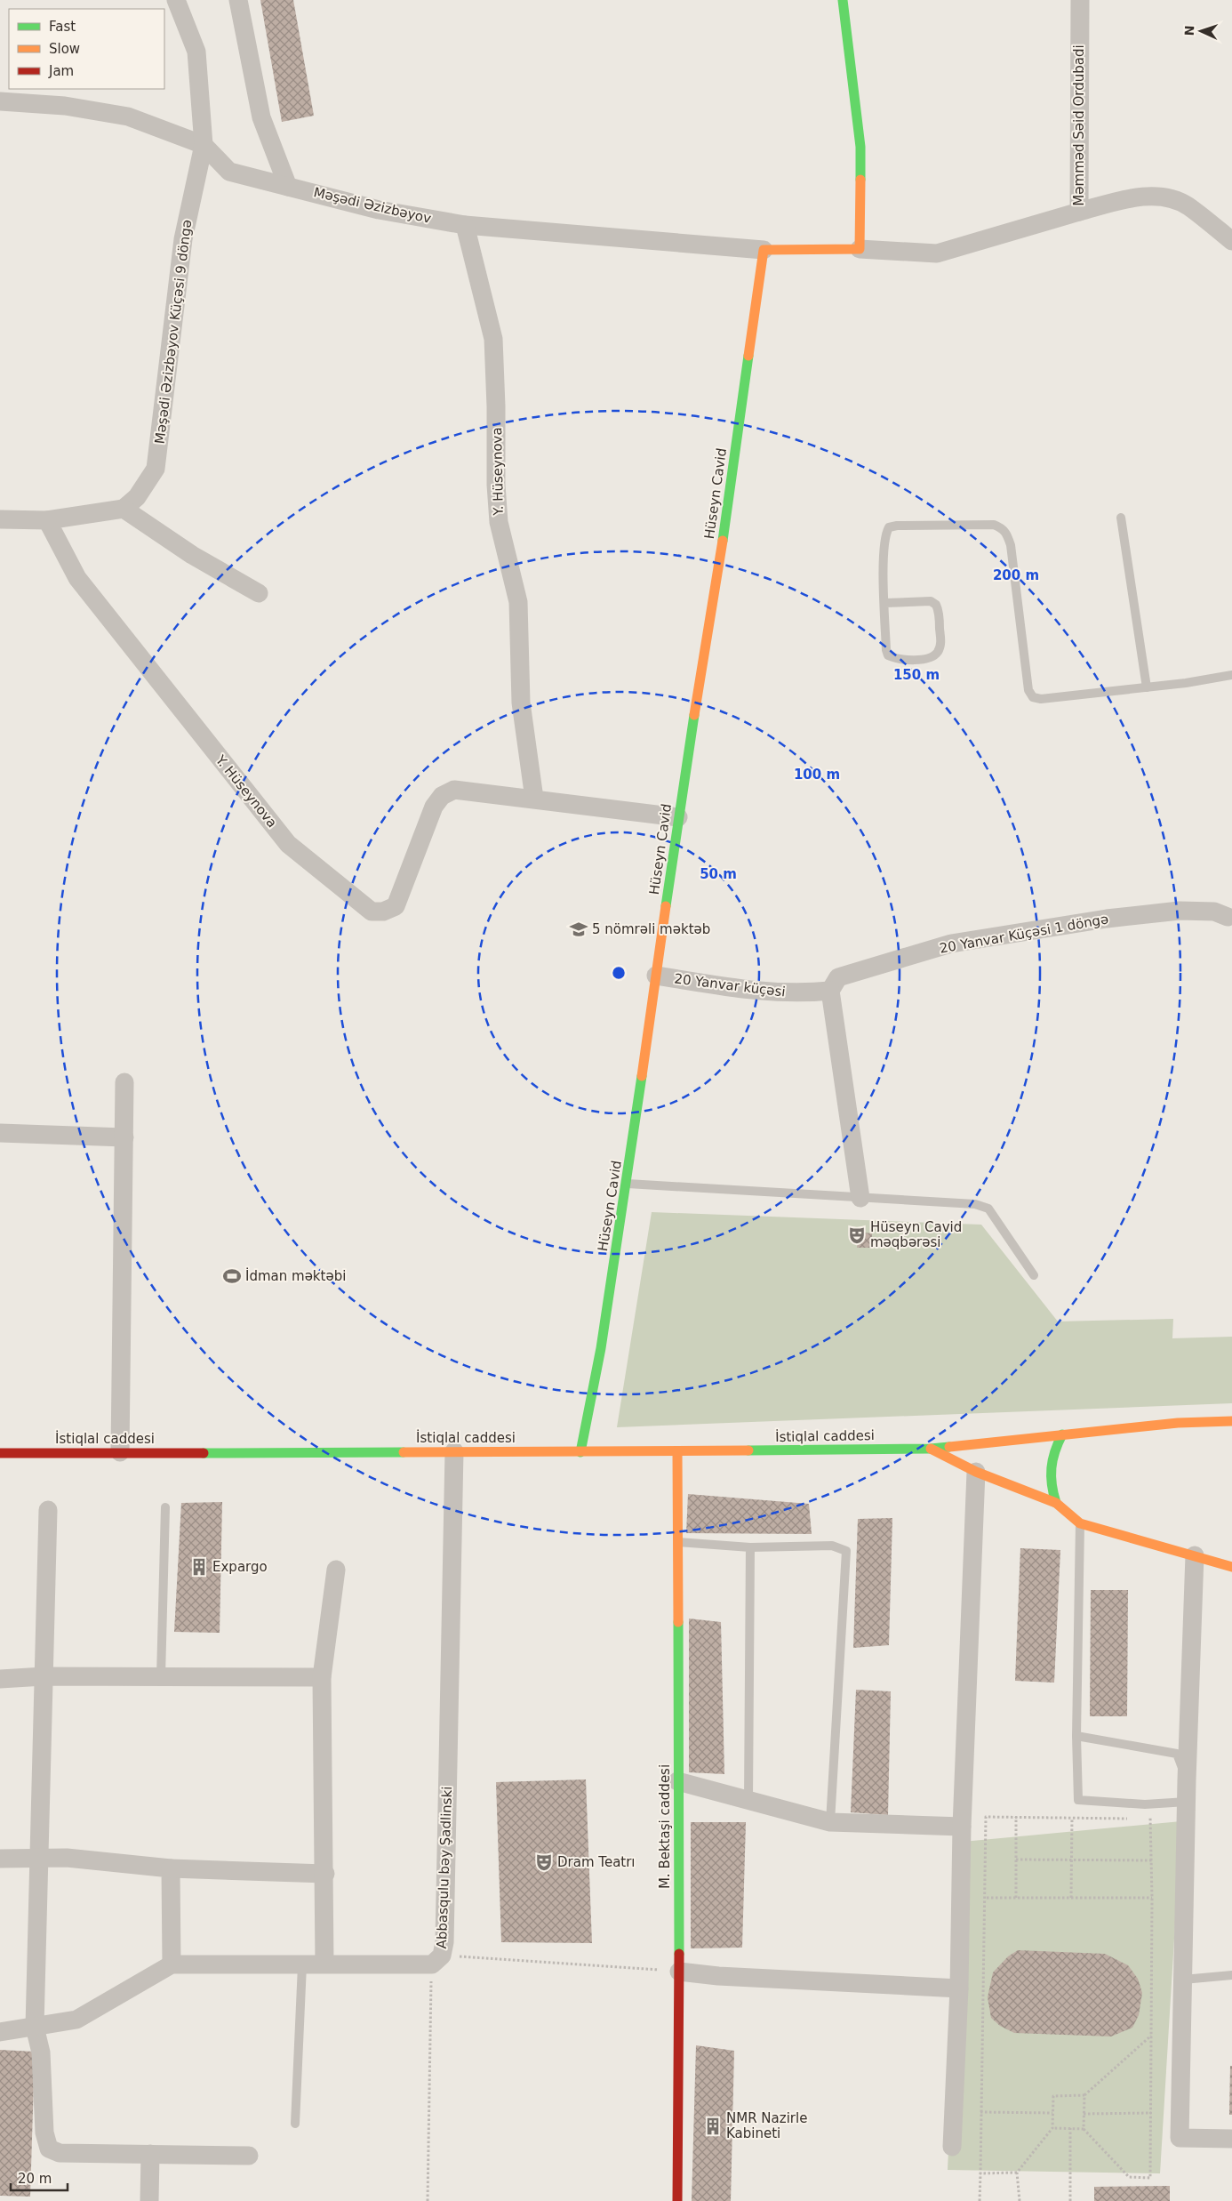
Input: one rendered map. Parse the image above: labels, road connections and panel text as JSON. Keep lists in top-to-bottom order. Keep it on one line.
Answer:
{"streets":{"main road":["Hüseyn Cavid","İstiqlal caddesi","M. Bektaşi caddesi"],"street":["Məmməd Səid Ordubadi","Məşədi Əzizbəyov","Məşədi Əzizbəyov Küçəsi 9 döngə","Y. Hüseynova","20 Yanvar Küçəsi 1 döngə","20 Yanvar küçəsi","Abbasqulu bəy Şadlinski"]},"crossings":[["Məşədi Əzizbəyov","Məşədi Əzizbəyov Küçəsi 9 döngə"],["Məşədi Əzizbəyov","Y. Hüseynova"],["Məşədi Əzizbəyov","Hüseyn Cavid"],["Y. Hüseynova","Hüseyn Cavid"],["Hüseyn Cavid","20 Yanvar küçəsi"],["Hüseyn Cavid","İstiqlal caddesi"],["20 Yanvar Küçəsi 1 döngə","20 Yanvar küçəsi"],["İstiqlal caddesi","M. Bektaşi caddesi"],["İstiqlal caddesi","Abbasqulu bəy Şadlinski"]],"places":{"school or university":["5 nömrəli məktəb"],"theatre":["Hüseyn Cavid məqbərəsi","Dram Teatrı"],"sports":["İdman məktəbi"],"building":["Expargo","NMR Nazirle Kabineti"]},"legend":["Fast","Slow","Jam"],"scale_bar":"20 m","north":"left","rings":["200 m","150 m","100 m","50 m"]}
